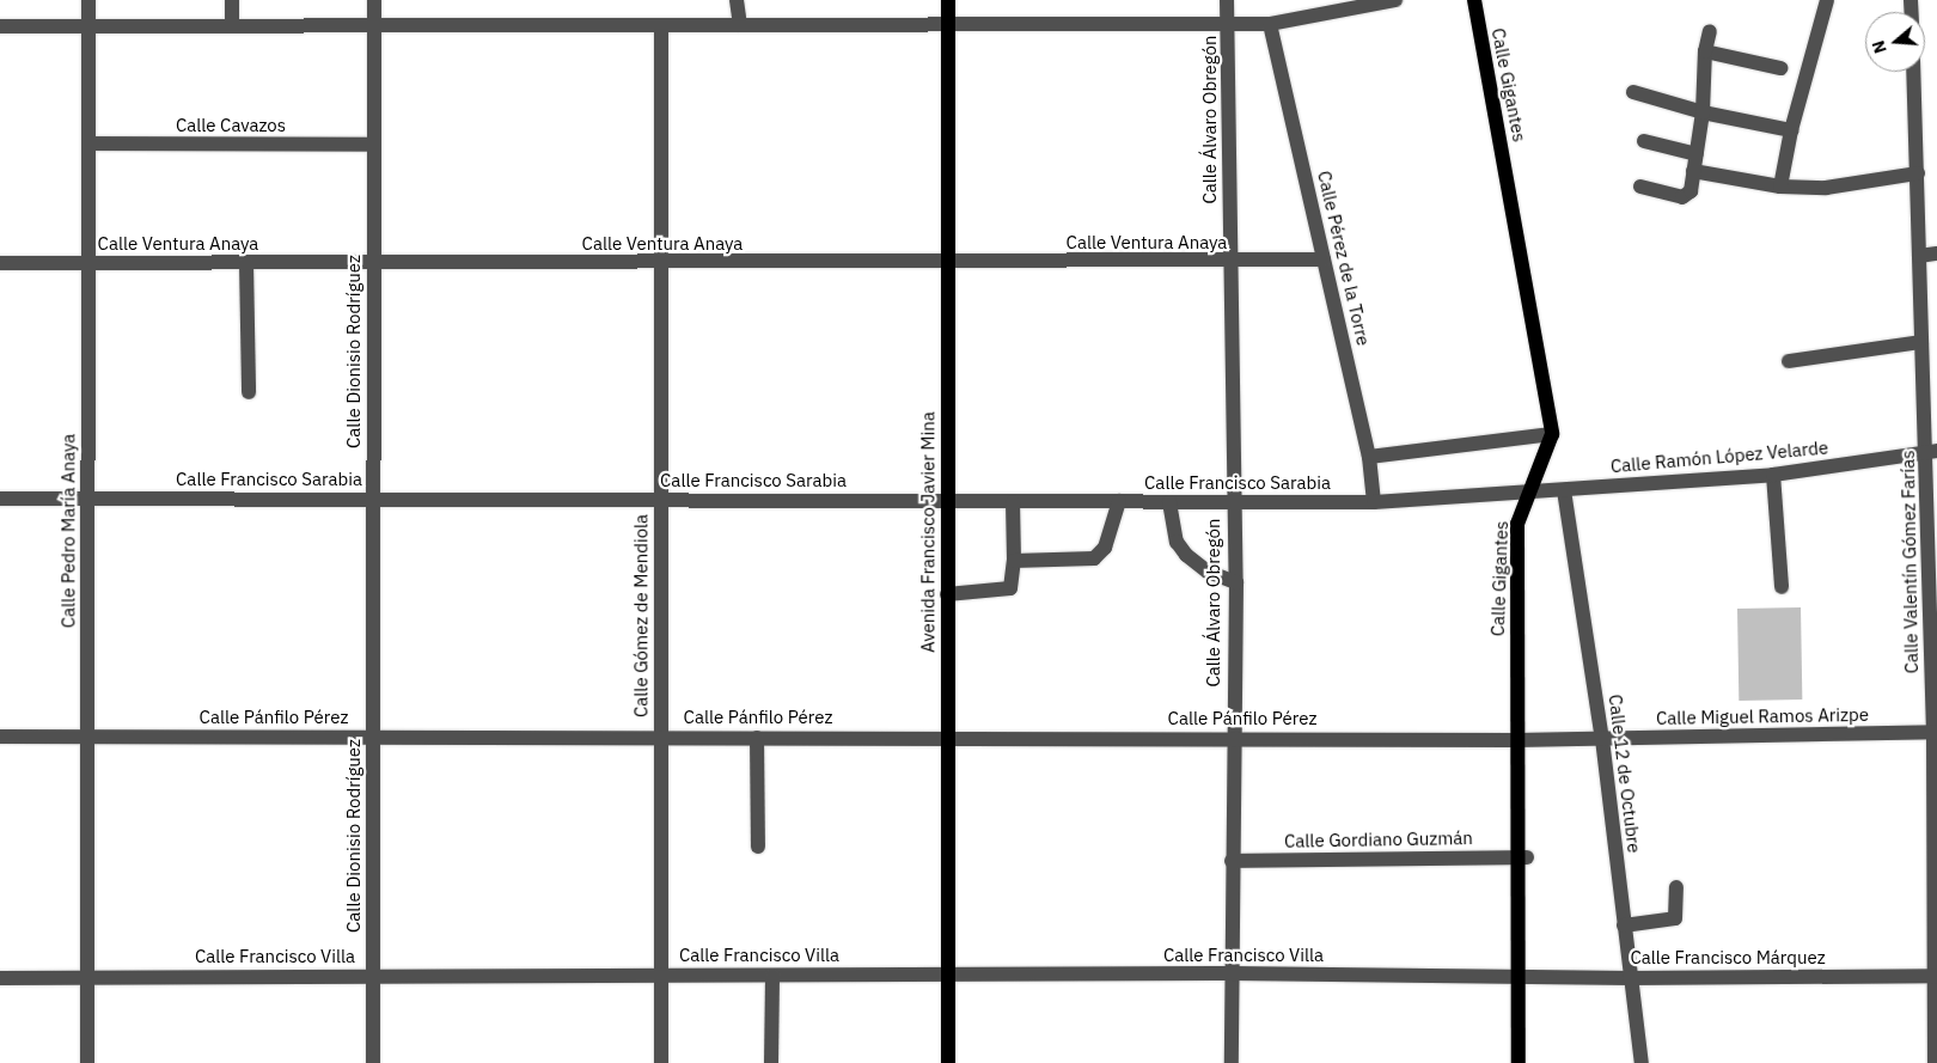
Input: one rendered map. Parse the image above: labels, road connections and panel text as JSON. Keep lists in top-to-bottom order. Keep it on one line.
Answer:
{"streets":{"main road":["Calle Gigantes","Avenida Francisco Javier Mina"],"street":["Calle Álvaro Obregón","Calle Cavazos","Calle Ventura Anaya","Calle Pérez de la Torre","Calle Dionisio Rodríguez","Calle Ramón López Velarde","Calle Francisco Sarabia","Calle Pedro María Anaya","Calle Valentín Gómez Farías","Calle Gómez de Mendiola","Calle Miguel Ramos Arizpe","Calle Pánfilo Pérez","Calle 12 de Octubre","Calle Gordiano Guzmán","Calle Francisco Villa","Calle Francisco Márquez"]},"crossings":[["Calle Gigantes","Calle Ramón López Velarde"],["Calle Gigantes","Calle Miguel Ramos Arizpe"],["Calle Gigantes","Calle Pánfilo Pérez"],["Calle Gigantes","Calle Gordiano Guzmán"],["Calle Gigantes","Calle Francisco Villa"],["Calle Gigantes","Calle Francisco Márquez"],["Calle Álvaro Obregón","Calle Ventura Anaya"],["Calle Álvaro Obregón","Calle Francisco Sarabia"],["Calle Álvaro Obregón","Calle Pánfilo Pérez"],["Calle Álvaro Obregón","Calle Gordiano Guzmán"],["Calle Álvaro Obregón","Calle Francisco Villa"],["Calle Cavazos","Calle Dionisio Rodríguez"],["Calle Cavazos","Calle Pedro María Anaya"],["Calle Ventura Anaya","Calle Pérez de la Torre"],["Calle Ventura Anaya","Calle Dionisio Rodríguez"],["Calle Ventura Anaya","Calle Pedro María Anaya"],["Calle Ventura Anaya","Avenida Francisco Javier Mina"],["Calle Ventura Anaya","Calle Gómez de Mendiola"],["Calle Pérez de la Torre","Calle Francisco Sarabia"],["Calle Dionisio Rodríguez","Calle Francisco Sarabia"],["Calle Dionisio Rodríguez","Calle Pánfilo Pérez"],["Calle Dionisio Rodríguez","Calle Francisco Villa"],["Calle Ramón López Velarde","Calle Francisco Sarabia"],["Calle Ramón López Velarde","Calle Valentín Gómez Farías"],["Calle Ramón López Velarde","Calle 12 de Octubre"],["Calle Francisco Sarabia","Calle Pedro María Anaya"],["Calle Francisco Sarabia","Avenida Francisco Javier Mina"],["Calle Francisco Sarabia","Calle Gómez de Mendiola"],["Calle Pedro María Anaya","Calle Pánfilo Pérez"],["Calle Pedro María Anaya","Calle Francisco Villa"],["Avenida Francisco Javier Mina","Calle Pánfilo Pérez"],["Avenida Francisco Javier Mina","Calle Francisco Villa"],["Calle Valentín Gómez Farías","Calle Miguel Ramos Arizpe"],["Calle Valentín Gómez Farías","Calle Francisco Márquez"],["Calle Gómez de Mendiola","Calle Pánfilo Pérez"],["Calle Gómez de Mendiola","Calle Francisco Villa"],["Calle Miguel Ramos Arizpe","Calle Pánfilo Pérez"],["Calle Miguel Ramos Arizpe","Calle 12 de Octubre"],["Calle 12 de Octubre","Calle Francisco Márquez"],["Calle Francisco Villa","Calle Francisco Márquez"]],"north":"left"}
